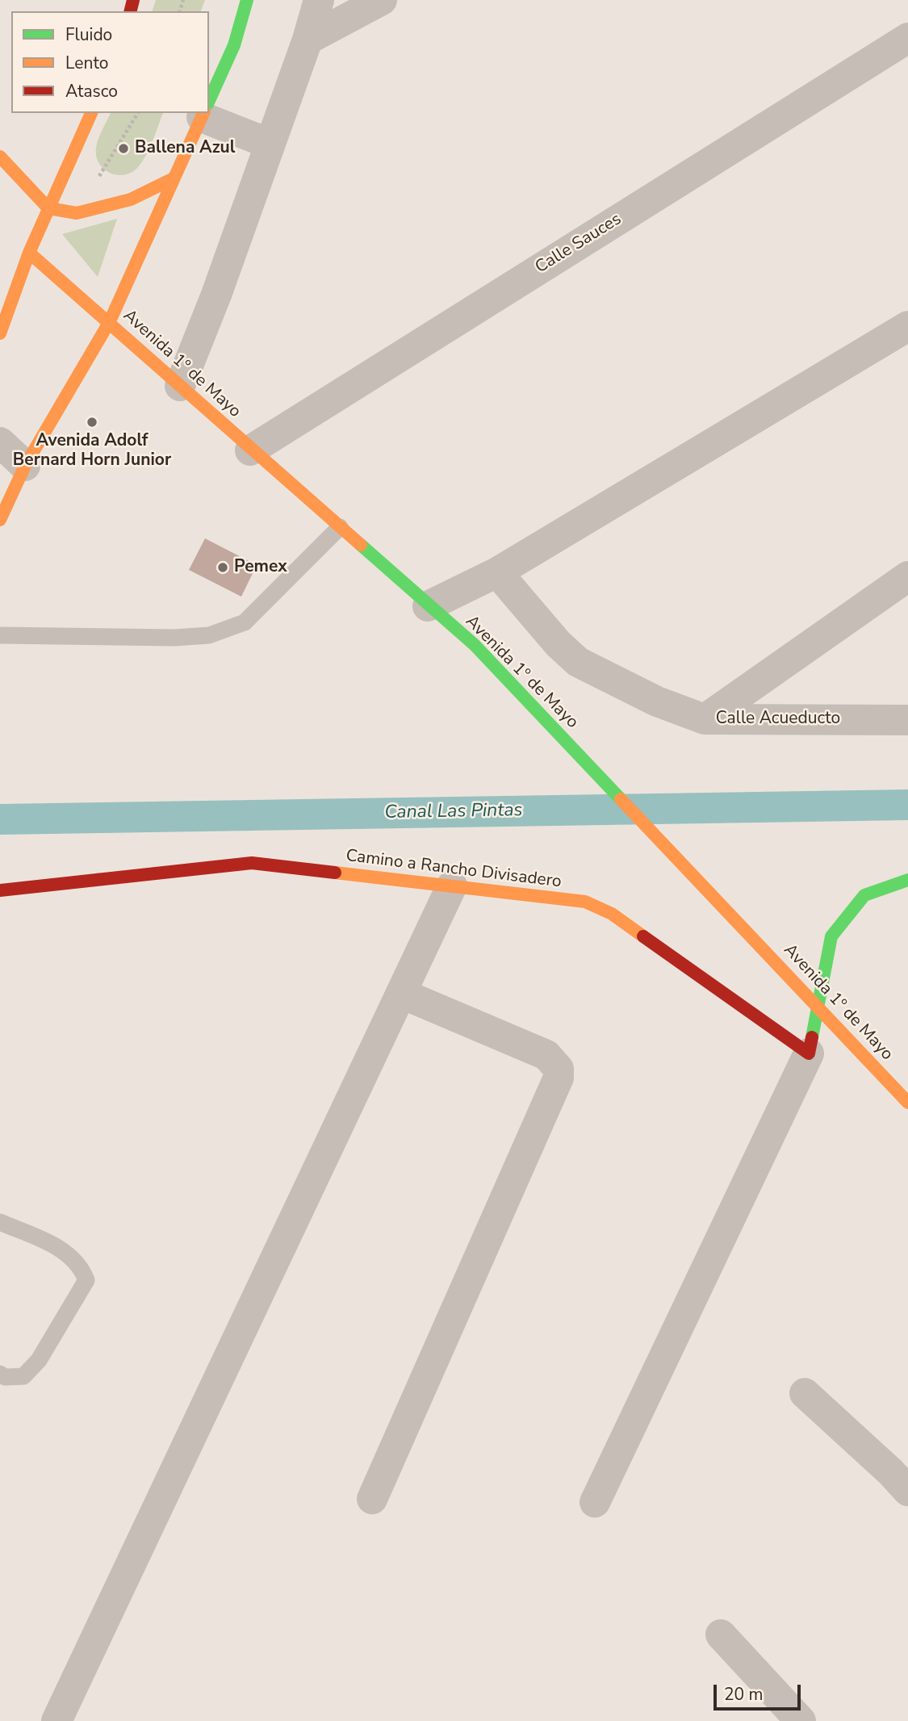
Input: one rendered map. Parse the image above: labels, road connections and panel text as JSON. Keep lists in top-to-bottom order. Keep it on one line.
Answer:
{"streets":{"main road":["Avenida 1º de Mayo","Camino a Rancho Divisadero"],"street":["Calle Sauces","Calle Acueducto"]},"crossings":[["Calle Sauces","Avenida 1º de Mayo"]],"water":["Canal Las Pintas"],"places":["Ballena Azul","Avenida Adolf Bernard Horn Junior","Pemex"],"legend":["Fluido","Lento","Atasco"],"scale_bar":"20 m"}
